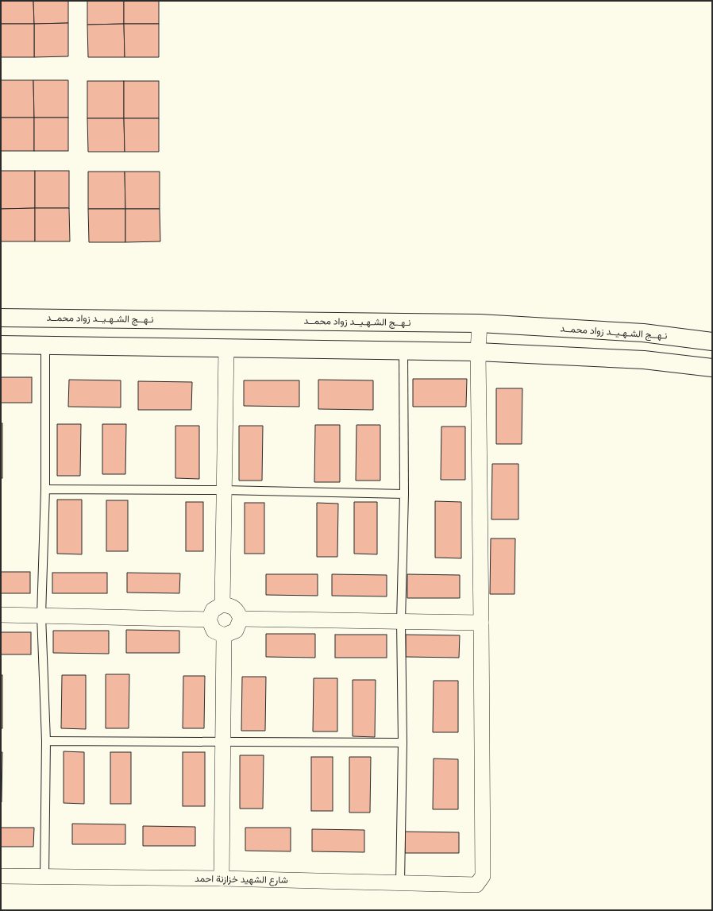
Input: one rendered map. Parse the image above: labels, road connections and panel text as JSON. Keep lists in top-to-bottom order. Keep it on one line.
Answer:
{"streets":{"main road":["نـهــج الشـهـيــد زواد محمــد"],"street":["شارع الشهيد خزازنة احمد"]}}
